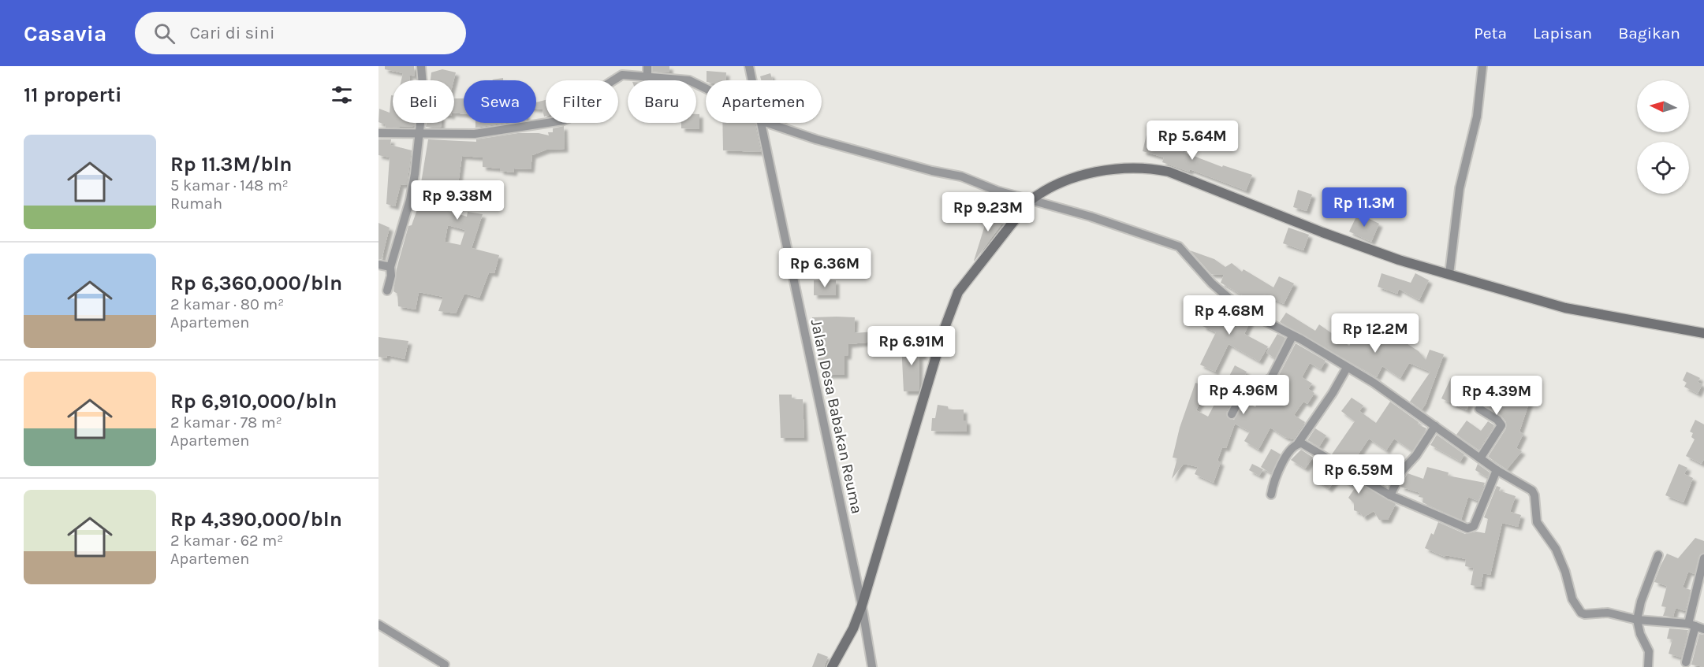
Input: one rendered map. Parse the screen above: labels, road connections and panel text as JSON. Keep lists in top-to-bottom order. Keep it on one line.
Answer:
{"streets":{"street":["Jalan Desa Babakan Reuma"]},"north":"left","page":{"header":"Casavia","search":"Cari di sini","nav":["Peta","Lapisan","Bagikan"],"heading":"11 properti","chip":["Beli","Sewa","Filter","Baru","Apartemen"],"price":["Rp 5.64M","Rp 9.38M","Rp 11.3M","Rp 9.23M","Rp 6.36M","Rp 4.68M","Rp 12.2M","Rp 6.91M","Rp 4.96M","Rp 4.39M","Rp 6.59M"],"list":[{"name":"Rp 11.3M/bln","note":"5 kamar · 148 m² · Rumah"},{"name":"Rp 6,360,000/bln","note":"2 kamar · 80 m² · Apartemen"},{"name":"Rp 6,910,000/bln","note":"2 kamar · 78 m² · Apartemen"},{"name":"Rp 4,390,000/bln","note":"2 kamar · 62 m² · Apartemen"}]}}
